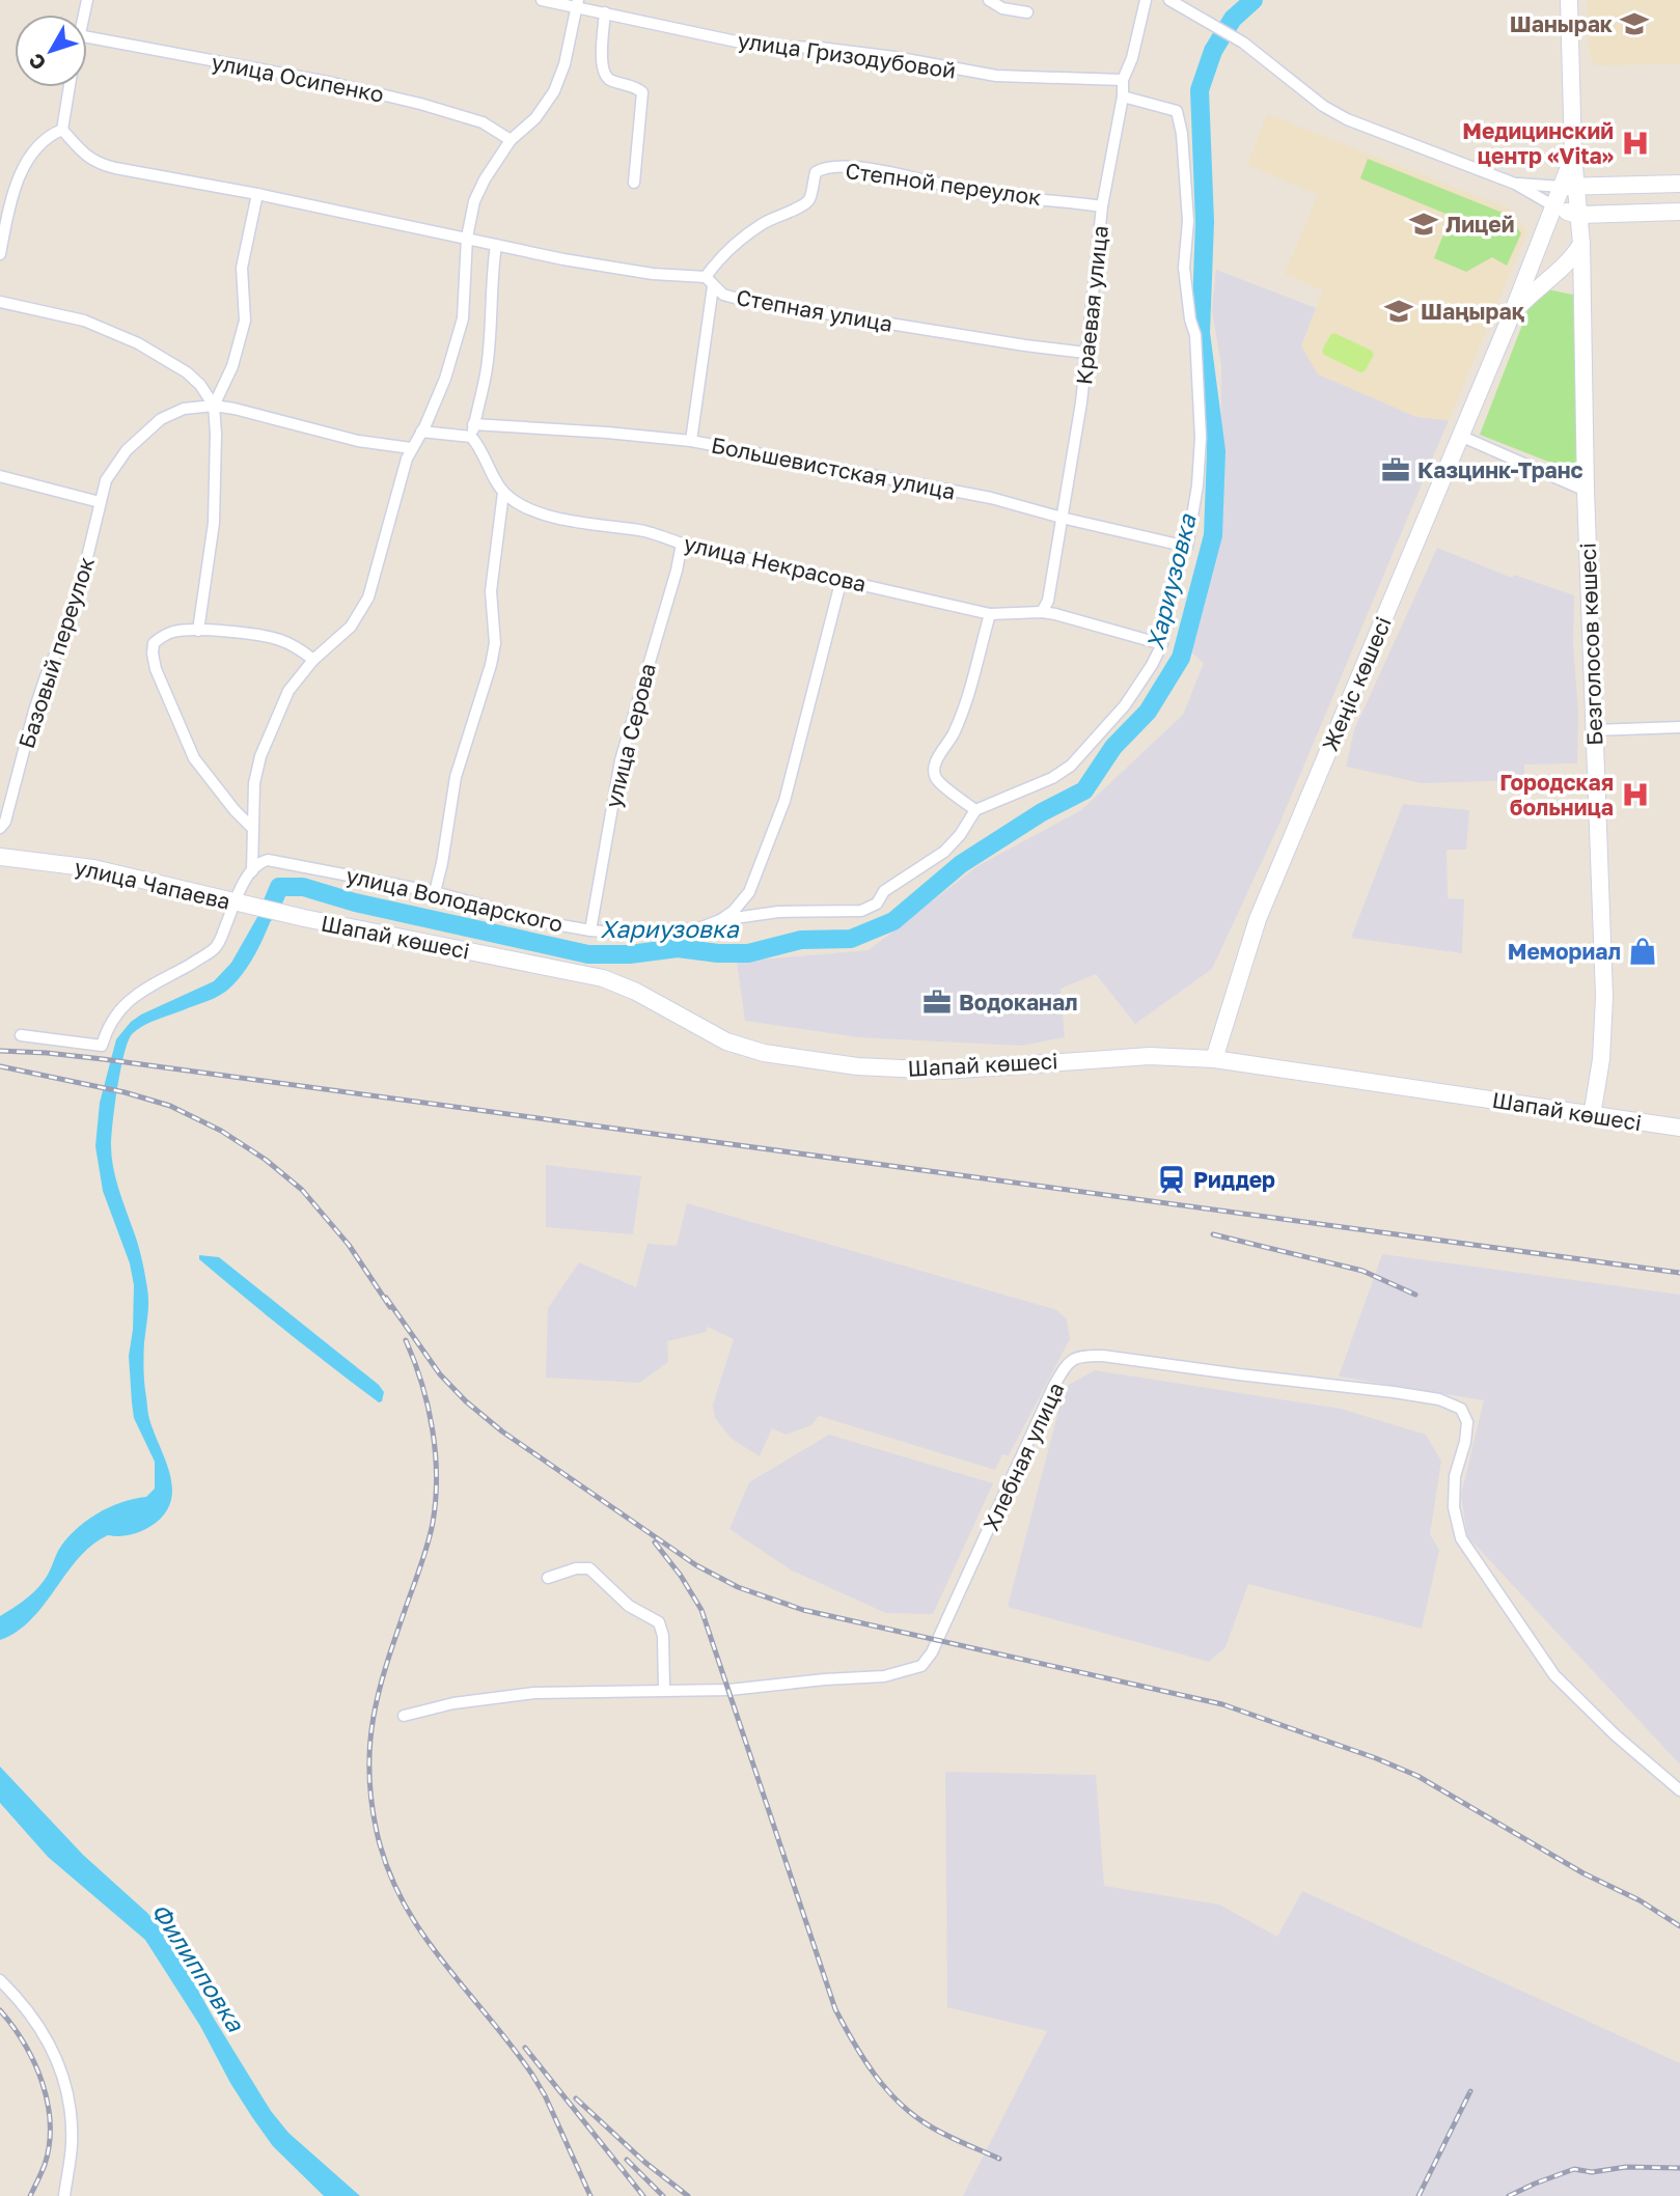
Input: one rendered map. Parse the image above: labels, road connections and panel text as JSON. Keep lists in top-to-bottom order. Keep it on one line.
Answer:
{"streets":{"street":["улица Гризодубовой","улица Осипенко","Степной переулок","Краевая улица","Степная улица","Большевистская улица","улица Некрасова","Безголосов көшесі","Базовый переулок","Жеңіс көшесі","улица Серова","улица Чапаева","улица Володарского","Шапай көшесі","Хлебная улица"]},"crossings":[["улица Гризодубовой","Краевая улица"],["Степной переулок","Краевая улица"],["Степной переулок","Степная улица"],["Краевая улица","Степная улица"],["Краевая улица","Большевистская улица"],["Краевая улица","улица Некрасова"],["улица Некрасова","улица Серова"],["улица Некрасова","улица Володарского"],["Безголосов көшесі","Жеңіс көшесі"],["Безголосов көшесі","Шапай көшесі"],["Жеңіс көшесі","Шапай көшесі"],["улица Серова","улица Володарского"],["улица Чапаева","Шапай көшесі"]],"water":["Хариузовка","Филипповка"],"places":{"school or university":["Шанырак","Лицей","Шаңырақ"],"hospital":["Медицинский центр «Vita»","Городская больница"],"office":["Казцинк-Транс","Водоканал"],"shop":["Мемориал"],"station":["Риддер"]},"north":"bottom left"}
